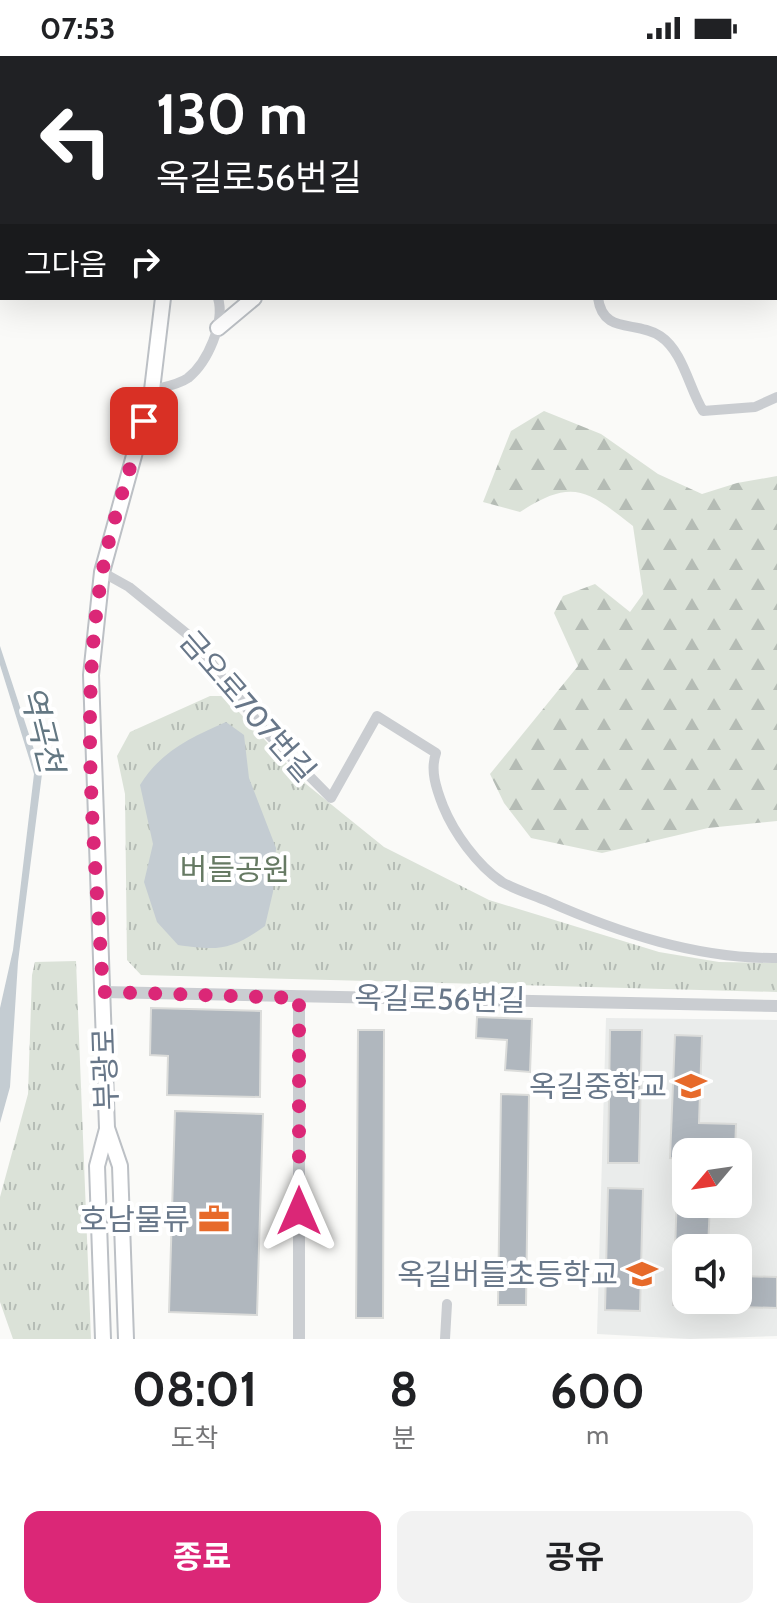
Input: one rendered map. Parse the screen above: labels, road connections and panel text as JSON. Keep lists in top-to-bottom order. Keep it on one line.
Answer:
{"streets":{"main road":["부광로"],"street":["금오로707번길","옥길로56번길"]},"crossings":[["금오로707번길","부광로"],["옥길로56번길","부광로"]],"water":["역곡천"],"parks":["버들공원"],"places":{"school or university":["옥길중학교","옥길버들초등학교"],"office":["호남물류"]},"north":"bottom left","page":{"status":"07:53","turn":["130 m","옥길로56번길"],"then":"그다음","eta":["08:01","도착","8","분","600","m"],"buttons":["종료","공유"]}}
